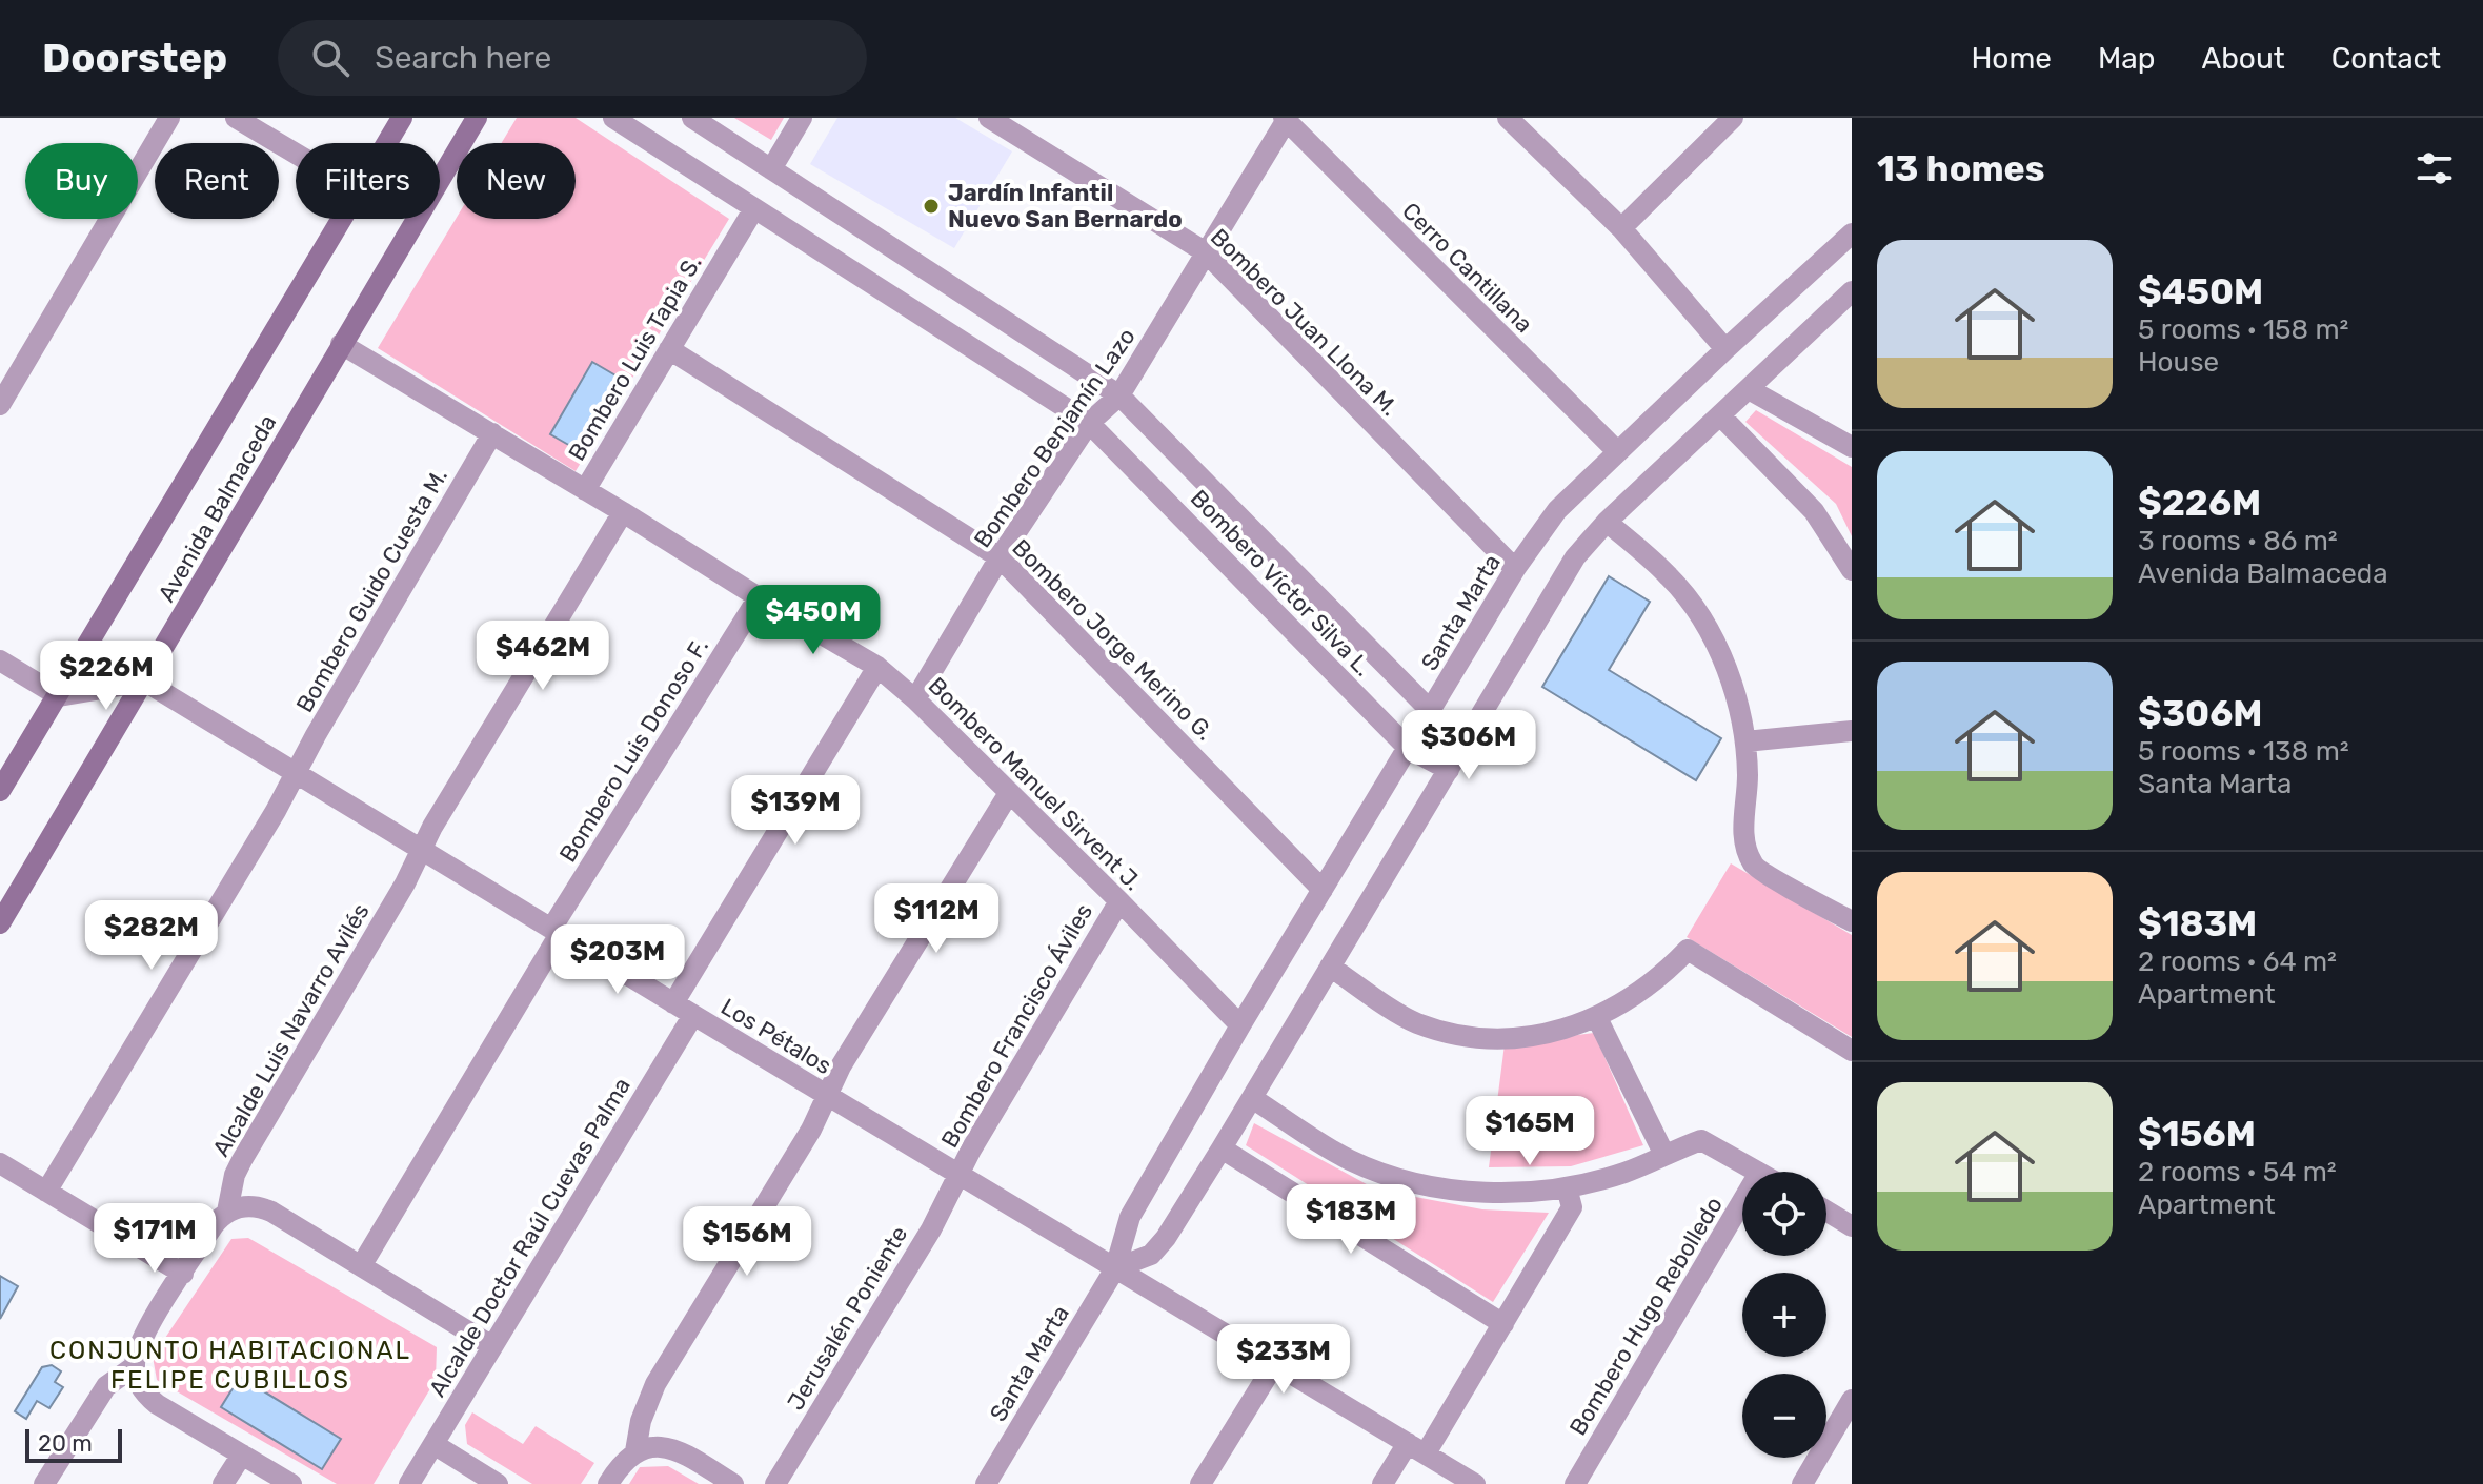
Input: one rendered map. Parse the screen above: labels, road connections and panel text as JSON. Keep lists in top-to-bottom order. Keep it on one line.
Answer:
{"streets":{"street":["Cerro Cantillana","Bombero Juan Llona M.","Bombero Luis Tapia S.","Bombero Benjamín Lazo","Avenida Balmaceda","Bombero Víctor Silva L.","Bombero Guido Cuesta M.","Santa Marta","Bombero Jorge Merino G.","Bombero Luis Donoso F.","Bombero Manuel Sirvent J.","Bombero Francisco Áviles","Alcalde Luis Navarro Avilés","Los Pétalos","Alcalde Doctor Raúl Cuevas Palma","Bombero Hugo Rebolledo","Jerusalén Poniente"]},"crossings":[["Cerro Cantillana","Bombero Benjamín Lazo"],["Cerro Cantillana","Santa Marta"],["Bombero Juan Llona M.","Bombero Benjamín Lazo"],["Bombero Juan Llona M.","Santa Marta"],["Bombero Luis Tapia S.","Bombero Víctor Silva L."],["Bombero Luis Tapia S.","Bombero Jorge Merino G."],["Bombero Luis Tapia S.","Bombero Manuel Sirvent J."],["Bombero Benjamín Lazo","Bombero Víctor Silva L."],["Bombero Benjamín Lazo","Bombero Jorge Merino G."],["Bombero Benjamín Lazo","Bombero Manuel Sirvent J."],["Avenida Balmaceda","Bombero Manuel Sirvent J."],["Avenida Balmaceda","Los Pétalos"],["Bombero Víctor Silva L.","Santa Marta"],["Bombero Guido Cuesta M.","Bombero Manuel Sirvent J."],["Bombero Guido Cuesta M.","Los Pétalos"],["Santa Marta","Bombero Jorge Merino G."],["Santa Marta","Bombero Manuel Sirvent J."],["Santa Marta","Los Pétalos"],["Bombero Luis Donoso F.","Bombero Manuel Sirvent J."],["Bombero Luis Donoso F.","Los Pétalos"],["Bombero Manuel Sirvent J.","Bombero Francisco Áviles"],["Bombero Francisco Áviles","Los Pétalos"],["Bombero Francisco Áviles","Jerusalén Poniente"],["Alcalde Luis Navarro Avilés","Los Pétalos"],["Los Pétalos","Alcalde Doctor Raúl Cuevas Palma"],["Los Pétalos","Jerusalén Poniente"]],"districts":["CONJUNTO HABITACIONAL FELIPE CUBILLOS"],"places":["Jardín Infantil Nuevo San Bernardo"],"scale_bar":"20 m","page":{"header":"Doorstep","search":"Search here","nav":["Home","Map","About","Contact"],"heading":"13 homes","chip":["Buy","Rent","Filters","New"],"list":[{"name":"$450M","note":"5 rooms · 158 m² · House"},{"name":"$226M","note":"3 rooms · 86 m² · Avenida Balmaceda"},{"name":"$306M","note":"5 rooms · 138 m² · Santa Marta"},{"name":"$183M","note":"2 rooms · 64 m² · Apartment"},{"name":"$156M","note":"2 rooms · 54 m² · Apartment"}],"price":["$450M","$462M","$226M","$306M","$139M","$112M","$282M","$203M","$165M","$183M","$171M","$156M","$233M"],"map_buttons":["+","−"],"scale":"20 m"}}
